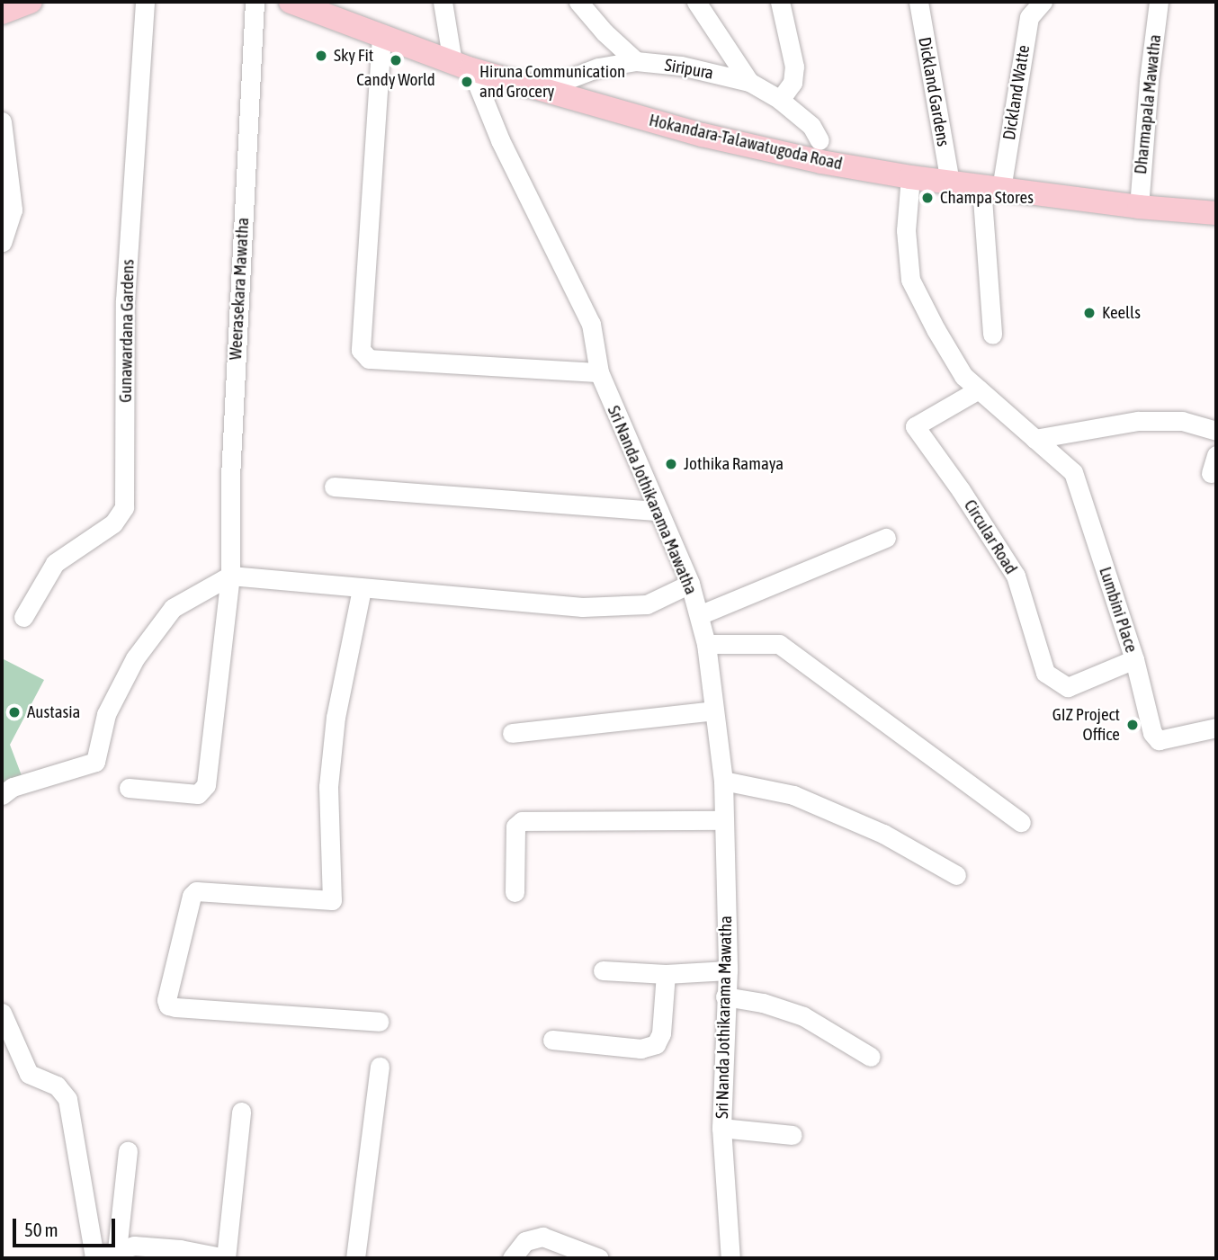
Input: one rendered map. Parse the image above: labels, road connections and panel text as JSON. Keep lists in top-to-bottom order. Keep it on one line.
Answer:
{"streets":{"main road":["Hokandara-Talawatugoda Road"],"street":["Siripura","Dickland Gardens","Dickland Watte","Dharmapala Mawatha","Weerasekara Mawatha","Gunawardana Gardens","Sri Nanda Jothikarama Mawatha","Circular Road","Lumbini Place"]},"crossings":[["Siripura","Hokandara-Talawatugoda Road"],["Dickland Gardens","Hokandara-Talawatugoda Road"],["Dickland Watte","Hokandara-Talawatugoda Road"],["Dharmapala Mawatha","Hokandara-Talawatugoda Road"],["Hokandara-Talawatugoda Road","Sri Nanda Jothikarama Mawatha"],["Hokandara-Talawatugoda Road","Lumbini Place"],["Circular Road","Lumbini Place"]],"places":["Sky Fit","Candy World","Hiruna Communication and Grocery","Champa Stores","Keells","Jothika Ramaya","Austasia","GIZ Project Office"],"scale_bar":"50 m"}
